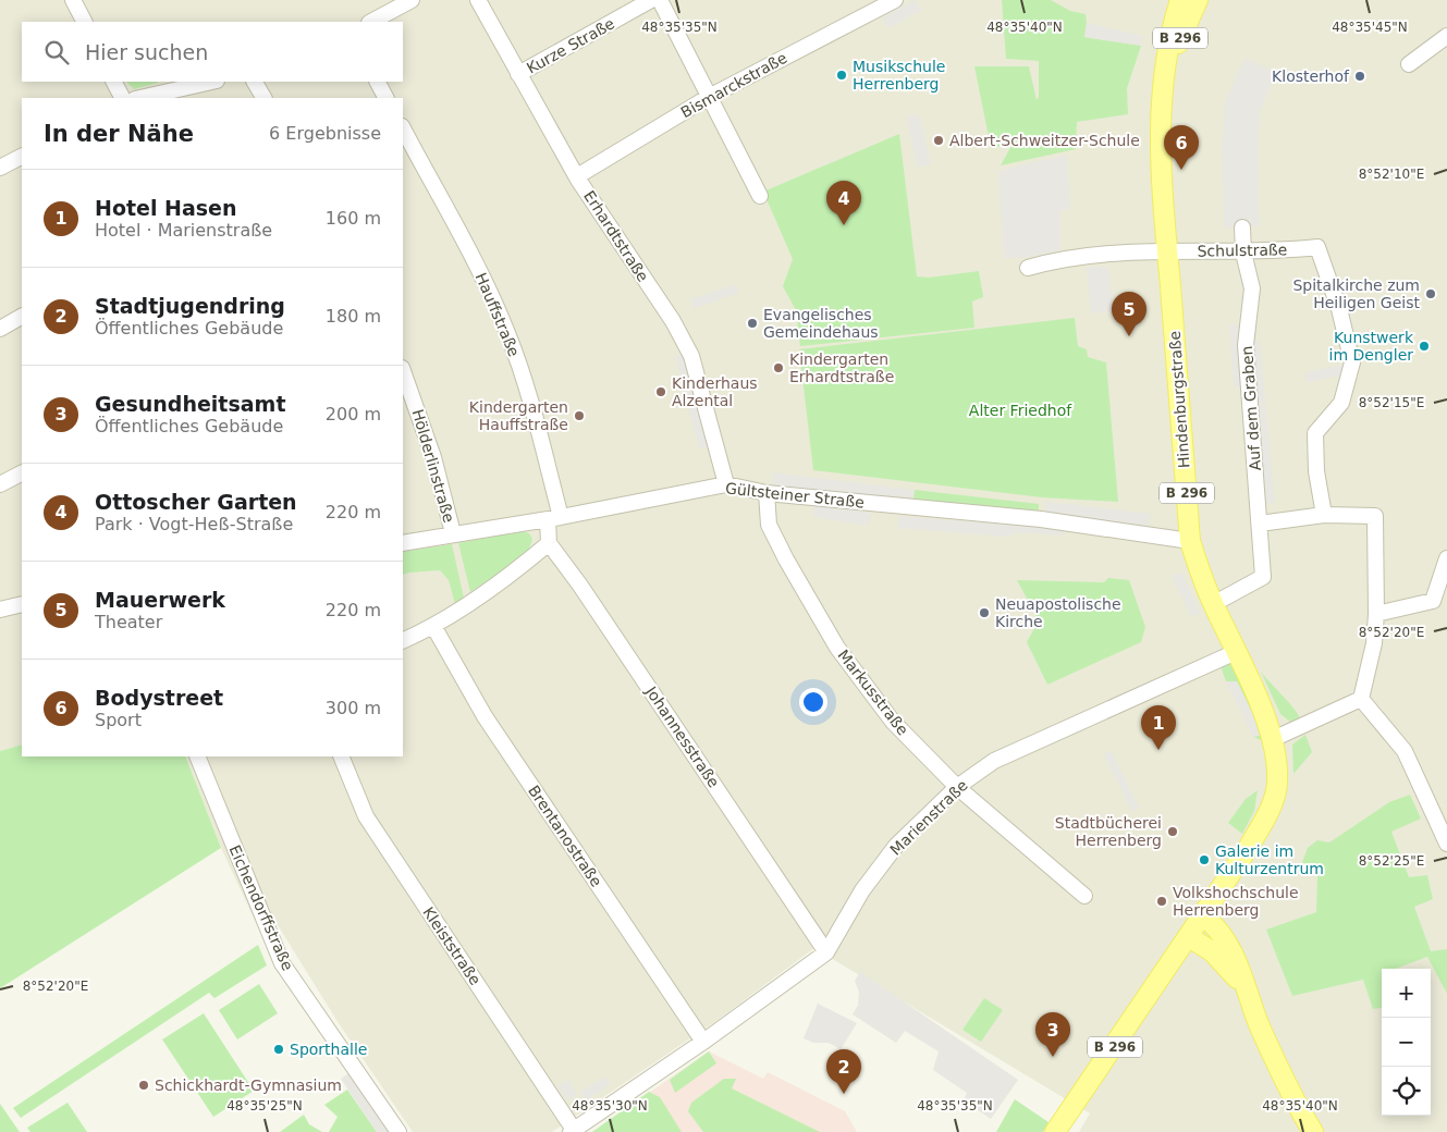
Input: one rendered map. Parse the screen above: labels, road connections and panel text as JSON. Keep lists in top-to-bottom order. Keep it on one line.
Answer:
{"streets":{"main road":["B 296","Hindenburgstraße"],"street":["Kurze Straße","Bismarckstraße","Erhardtstraße","Schulstraße","Hauffstraße","Auf dem Graben","Hölderlinstraße","Gültsteiner Straße","Markusstraße","Johannesstraße","Marienstraße","Brentanostraße","Eichendorffstraße","Kleiststraße"]},"crossings":[["B 296","Hindenburgstraße"],["Kurze Straße","Erhardtstraße"],["Bismarckstraße","Erhardtstraße"],["Erhardtstraße","Gültsteiner Straße"],["Schulstraße","Hindenburgstraße"],["Schulstraße","Auf dem Graben"],["Hauffstraße","Gültsteiner Straße"],["Hindenburgstraße","Auf dem Graben"],["Hindenburgstraße","Gültsteiner Straße"],["Hindenburgstraße","Marienstraße"],["Hölderlinstraße","Gültsteiner Straße"],["Gültsteiner Straße","Markusstraße"],["Markusstraße","Marienstraße"],["Johannesstraße","Marienstraße"],["Marienstraße","Brentanostraße"],["Marienstraße","Kleiststraße"]],"parks":["Alter Friedhof"],"places":["Musikschule Herrenberg","Klosterhof","Albert-Schweitzer-Schule","Spitalkirche zum Heiligen Geist","Evangelisches Gemeindehaus","Kunstwerk im Dengler","Kindergarten Erhardtstraße","Kinderhaus Alzental","Kindergarten Hauffstraße","Neuapostolische Kirche","Stadtbücherei Herrenberg","Galerie im Kulturzentrum","Volkshochschule Herrenberg","Sporthalle","Schickhardt-Gymnasium"],"page":{"search":"Hier suchen","heading":["In der Nähe","6 Ergebnisse"],"pins":["6","4","5","1","3","2"],"list":[{"mark":"1","name":"Hotel Hasen","note":"Hotel · Marienstraße","value":"160 m"},{"mark":"2","name":"Stadtjugendring","note":"Öffentliches Gebäude","value":"180 m"},{"mark":"3","name":"Gesundheitsamt","note":"Öffentliches Gebäude","value":"200 m"},{"mark":"4","name":"Ottoscher Garten","note":"Park · Vogt-Heß-Straße","value":"220 m"},{"mark":"5","name":"Mauerwerk","note":"Theater","value":"220 m"},{"mark":"6","name":"Bodystreet","note":"Sport","value":"300 m"}],"map_buttons":["+","−"]},"coordinates":["48°35'35\"N","48°35'40\"N","48°35'45\"N","8°52'10\"E","8°52'15\"E","8°52'20\"E","8°52'25\"E","48°35'25\"N","48°35'30\"N"]}
